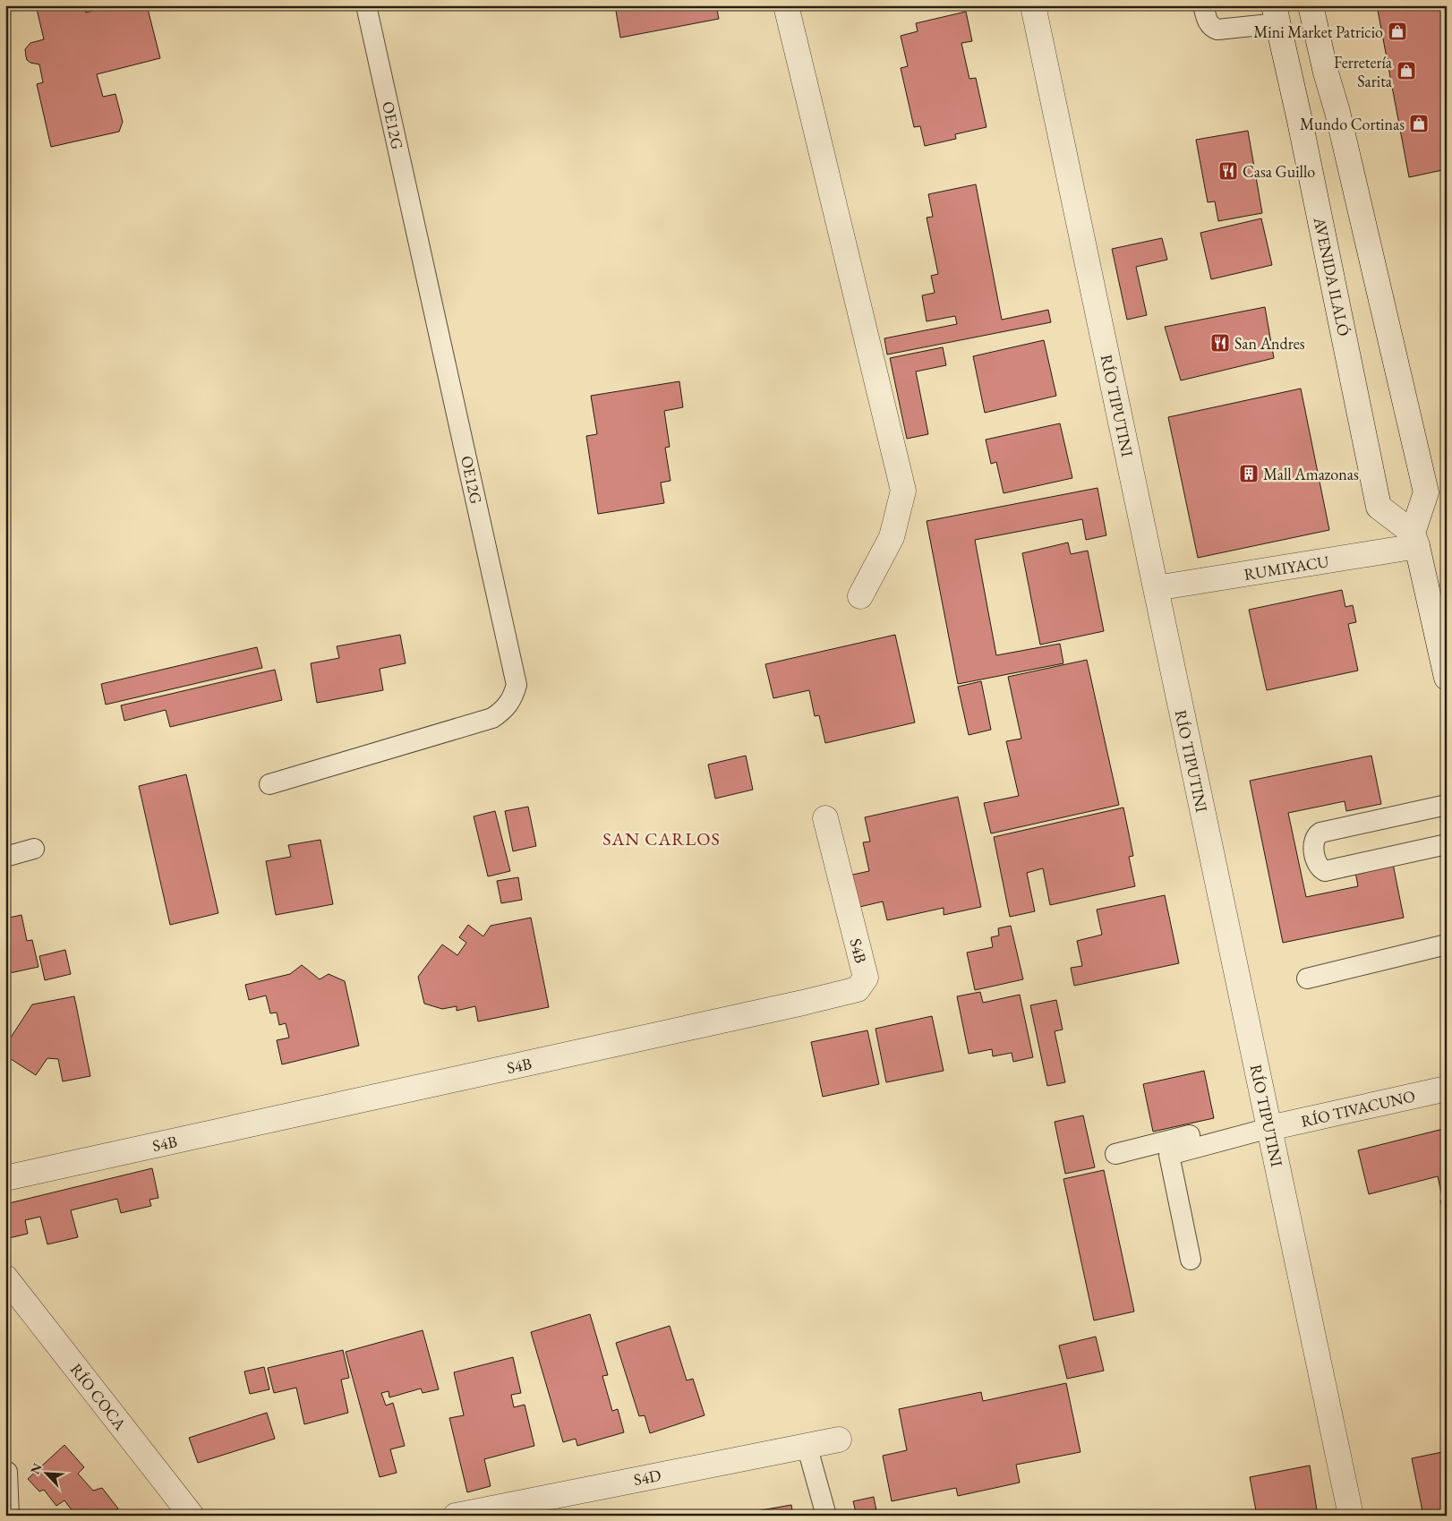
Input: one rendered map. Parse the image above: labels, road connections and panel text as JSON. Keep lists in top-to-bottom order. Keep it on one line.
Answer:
{"streets":{"street":["AVENIDA ILALÓ","RÍO TIPUTINI","RUMIYACU","S4B","RÍO TIVACUNO","RÍO COCA","S4D"],"lane":["OE12G"]},"crossings":[["AVENIDA ILALÓ","RUMIYACU"],["RÍO TIPUTINI","RUMIYACU"],["RÍO TIPUTINI","RÍO TIVACUNO"]],"districts":["SAN CARLOS"],"places":{"shop":["Mini Market Patricio","Ferretería Sarita","Mundo Cortinas"],"restaurant":["Casa Guillo","San Andres"],"building":["Mall Amazonas"]},"north":"top left"}
